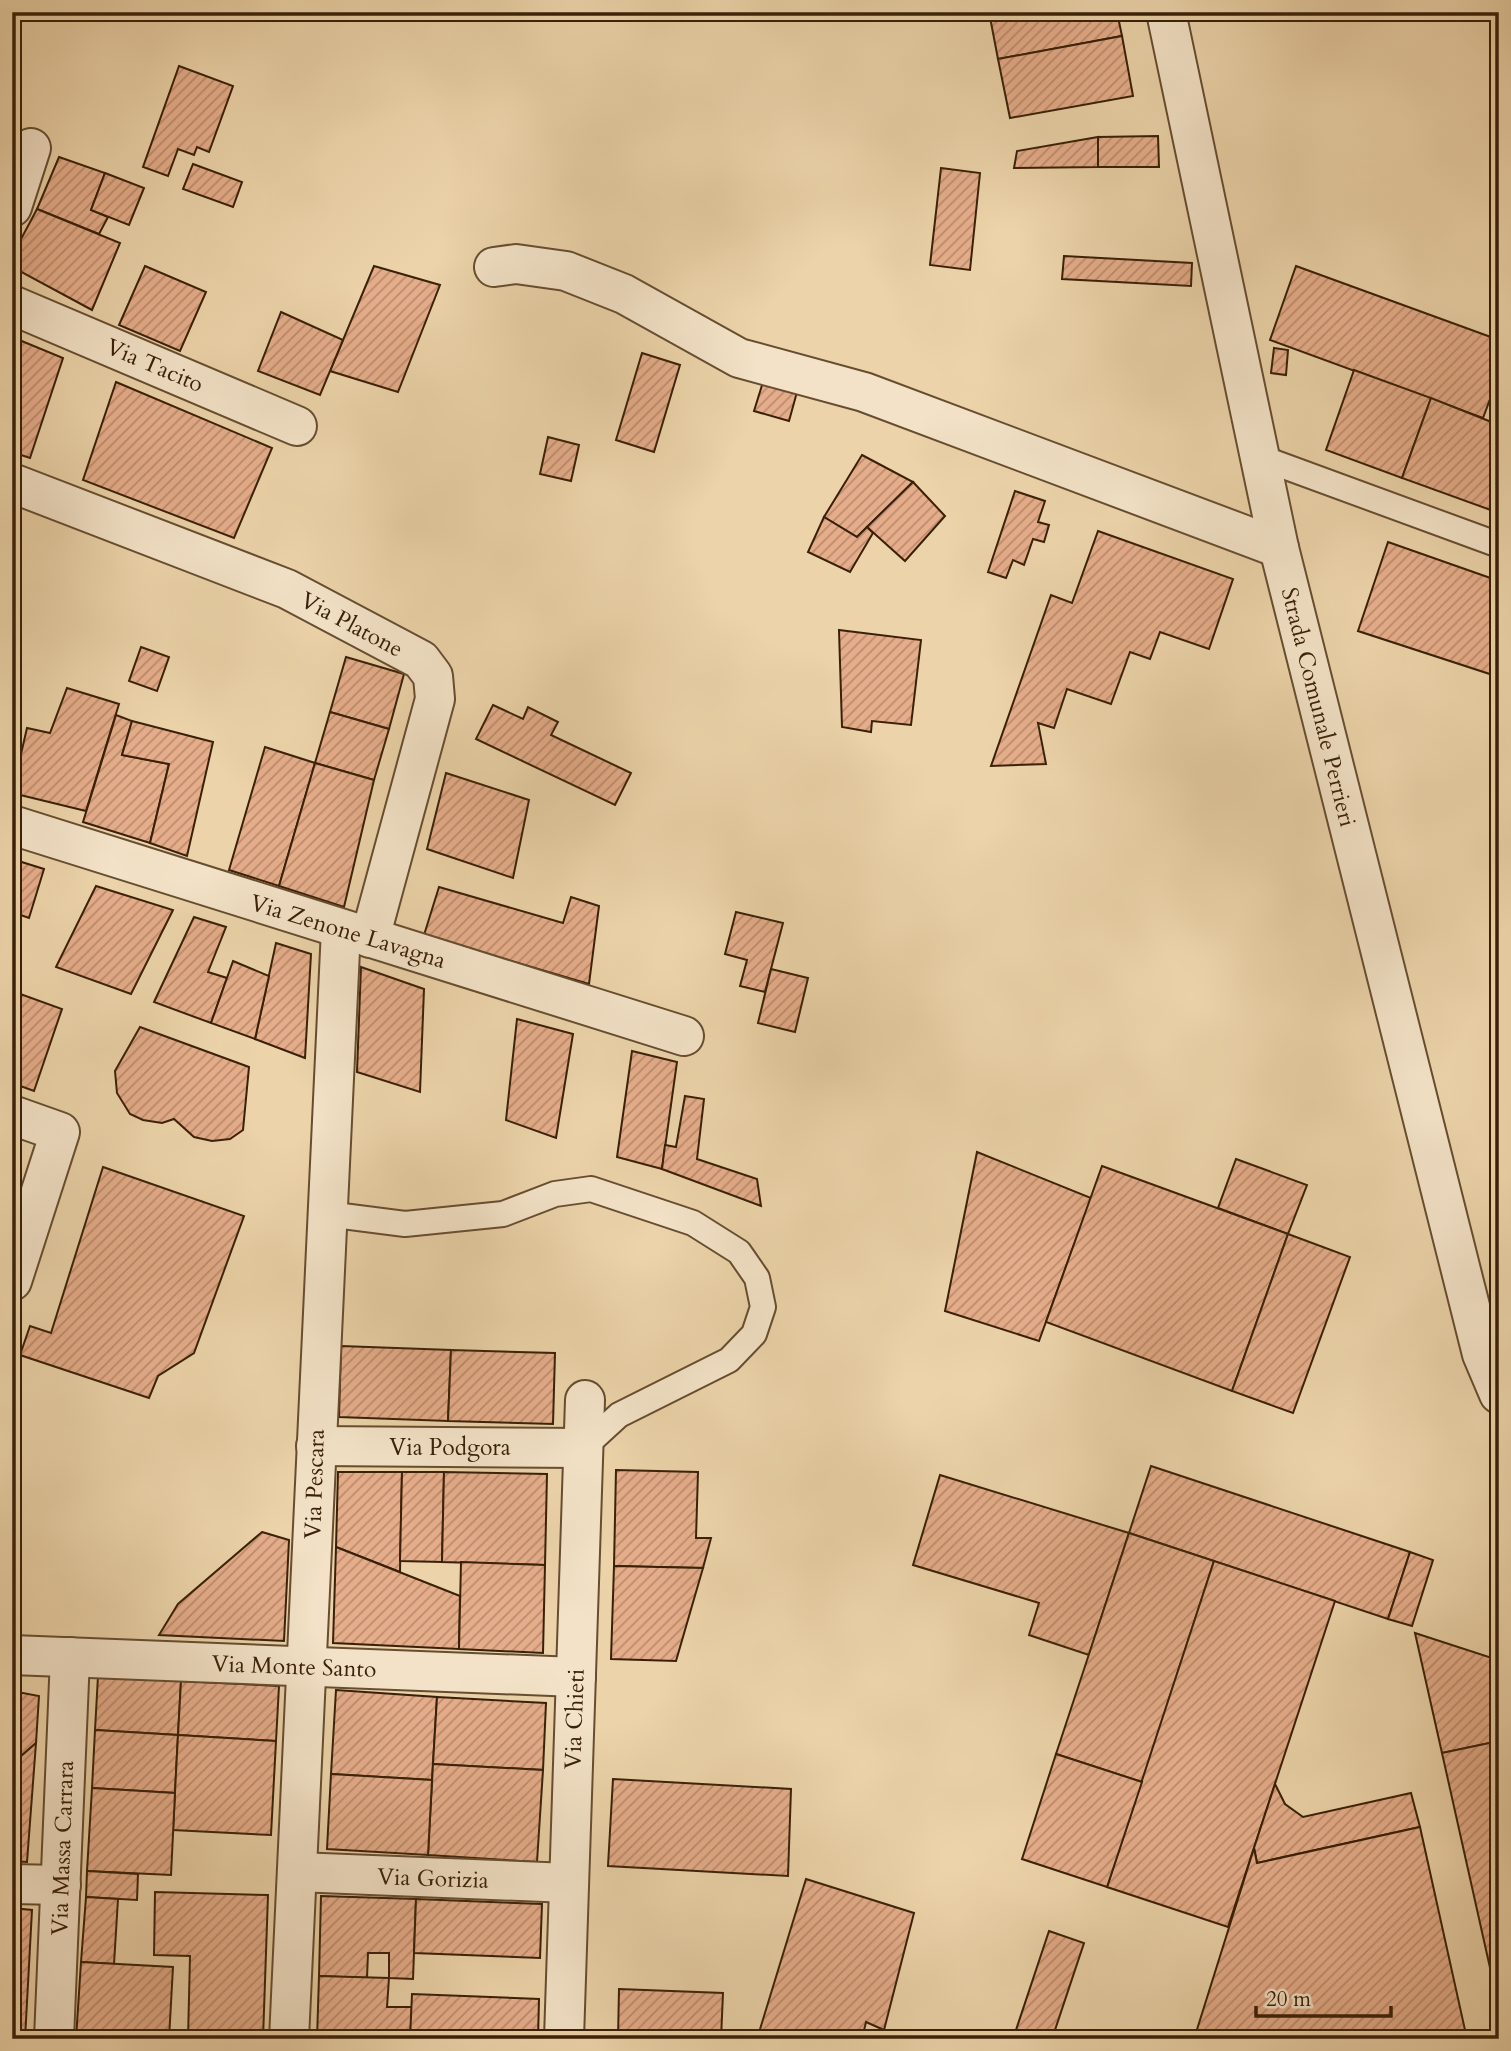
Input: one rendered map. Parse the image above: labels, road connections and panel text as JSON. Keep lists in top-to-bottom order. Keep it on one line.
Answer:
{"streets":{"street":["Via Tacito","Via Platone","Strada Comunale Perrieri","Via Zenone Lavagna","Via Podgora","Via Pescara","Via Monte Santo","Via Chieti","Via Massa Carrara","Via Gorizia"]},"crossings":[["Via Platone","Via Zenone Lavagna"],["Via Platone","Via Pescara"],["Via Zenone Lavagna","Via Pescara"],["Via Podgora","Via Pescara"],["Via Podgora","Via Chieti"],["Via Pescara","Via Monte Santo"],["Via Pescara","Via Gorizia"],["Via Monte Santo","Via Chieti"],["Via Monte Santo","Via Massa Carrara"],["Via Chieti","Via Gorizia"]],"scale_bar":"20 m"}
